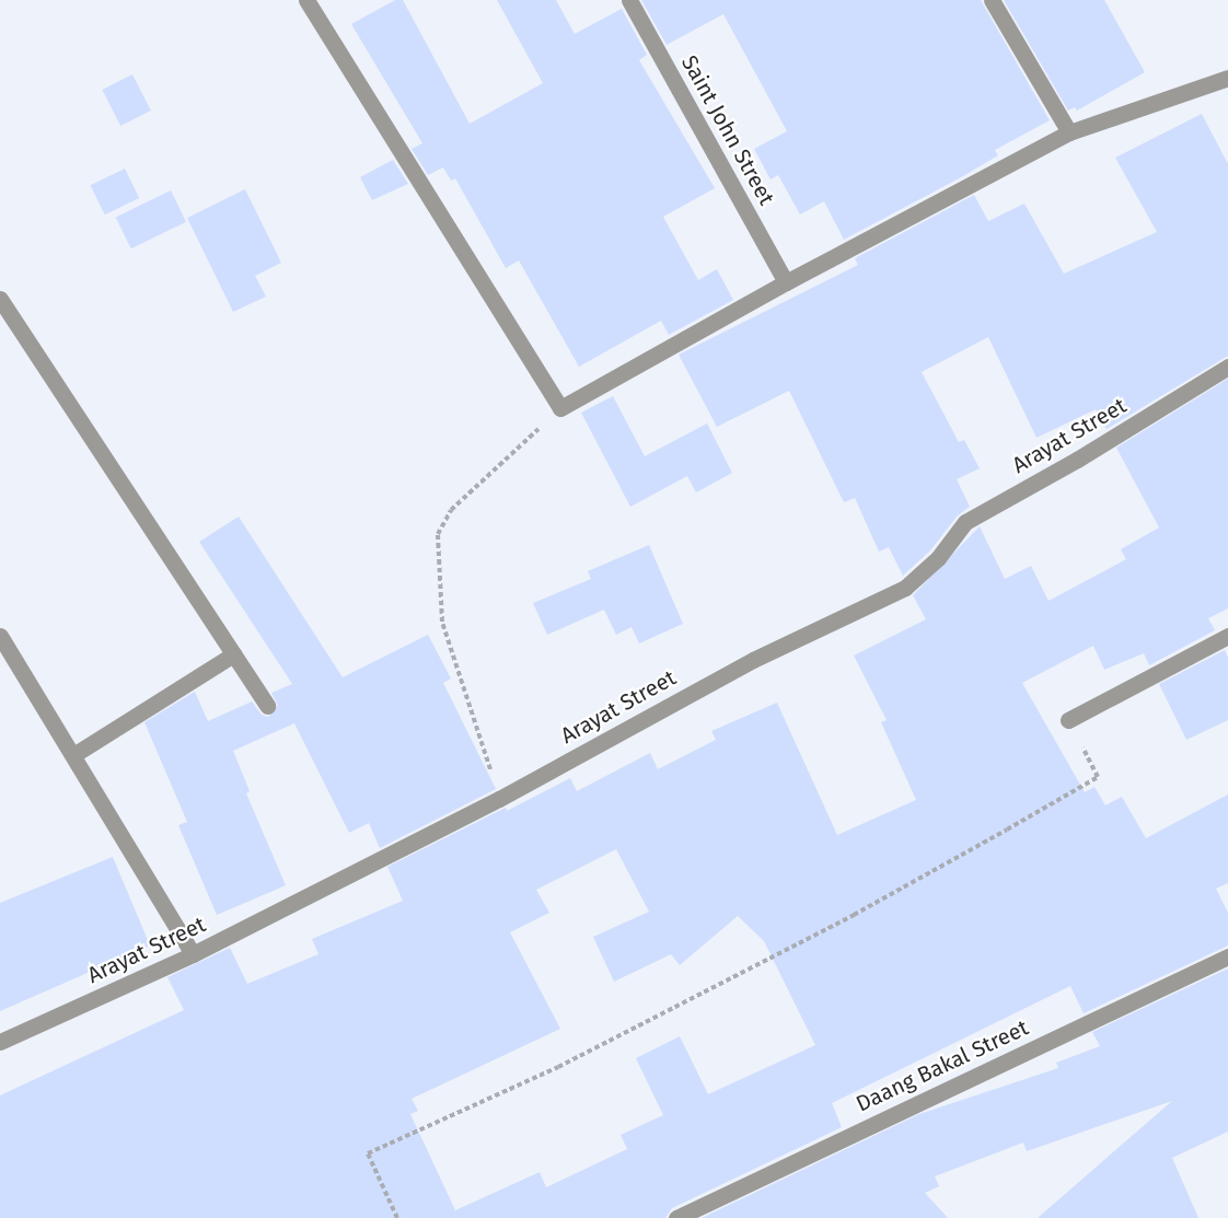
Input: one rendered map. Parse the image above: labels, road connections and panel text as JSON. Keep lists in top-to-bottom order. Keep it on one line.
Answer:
{"streets":{"street":["Saint John Street","Arayat Street","Daang Bakal Street"]}}
